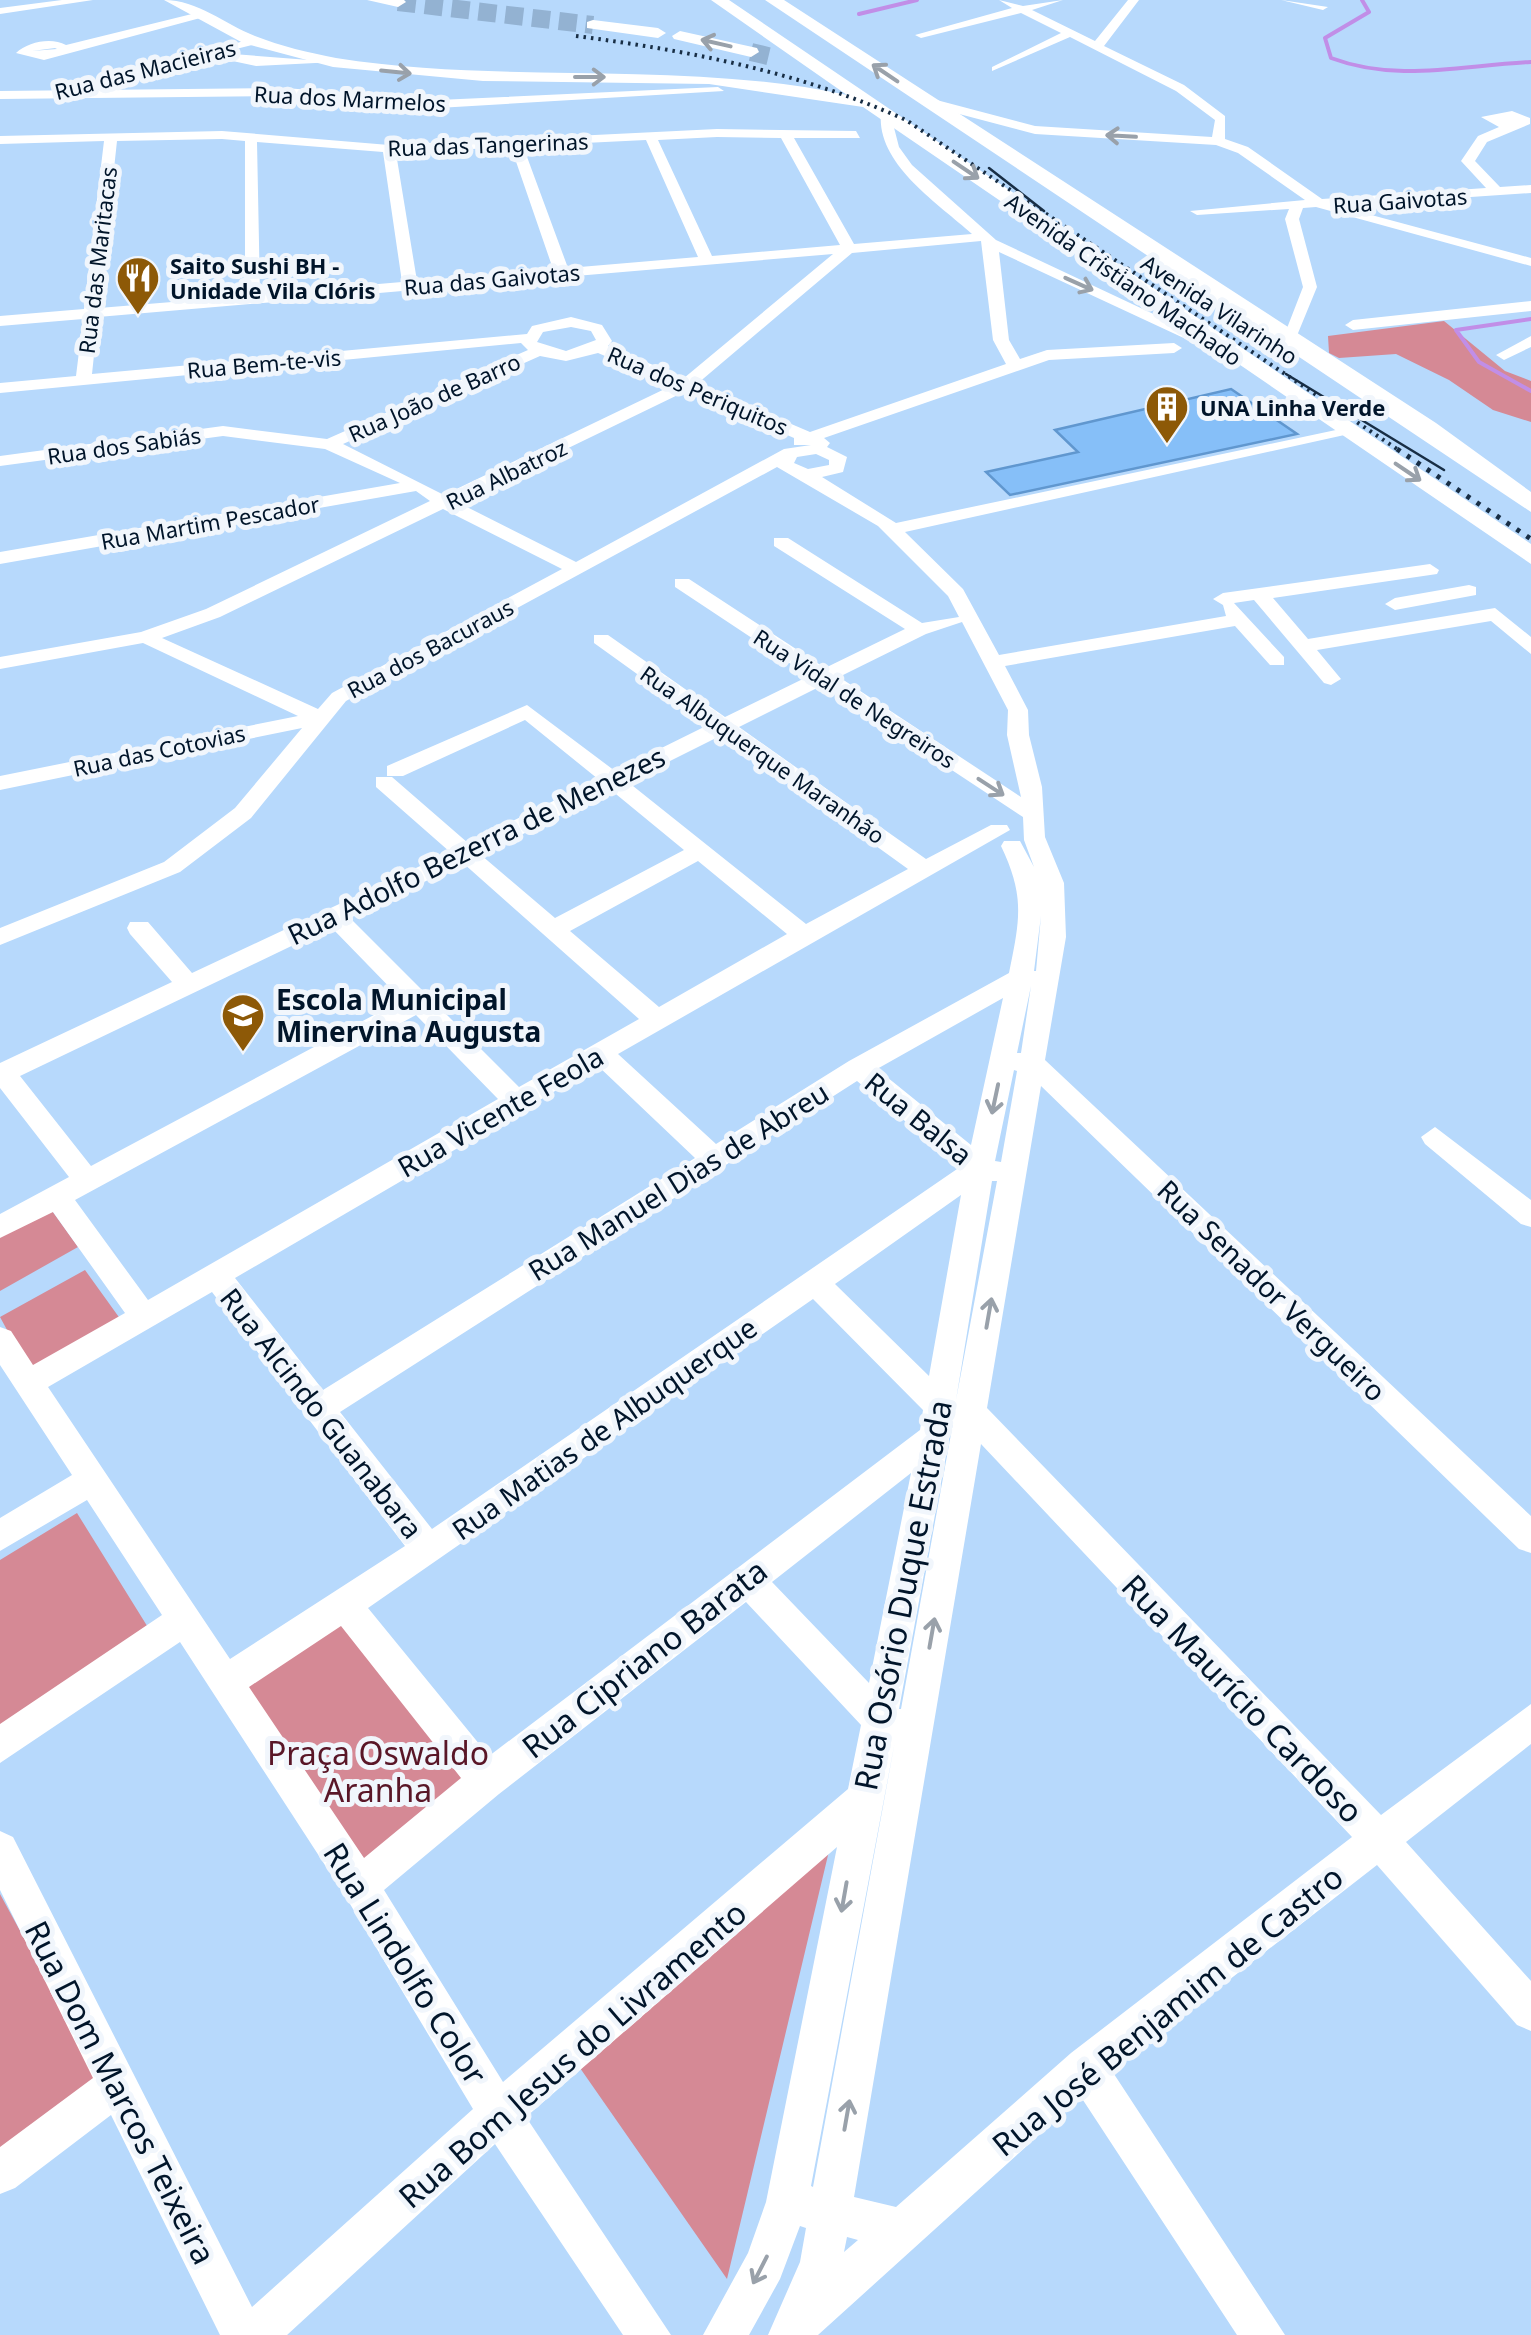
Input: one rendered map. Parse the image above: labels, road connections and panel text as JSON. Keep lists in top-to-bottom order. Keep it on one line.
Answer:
{"streets":{"highway":["Avenida Cristiano Machado","Avenida Vilarinho"],"street":["Rua das Macieiras","Rua dos Marmelos","Rua das Tangerinas","Rua Gaivotas","Rua das Maritacas","Rua das Gaivotas","Rua Bem-te-vis","Rua dos Periquitos","Rua João de Barro","Rua dos Sabiás","Rua Albatroz","Rua Martim Pescador","Rua dos Bacuraus","Rua Vidal de Negreiros","Rua das Cotovias","Rua Albuquerque Maranhão","Rua Adolfo Bezerra de Menezes","Rua Vicente Feola","Rua Balsa","Rua Manuel Dias de Abreu","Rua Senador Vergueiro","Rua Alcindo Guanabara","Rua Matias de Albuquerque","Rua Osório Duque Estrada","Rua Cipriano Barata","Rua Maurício Cardoso","Rua Lindolfo Color","Rua José Benjamim de Castro","Rua Bom Jesus do Livramento","Rua Dom Marcos Teixeira"]},"crossings":[["Rua das Macieiras","Rua dos Marmelos"],["Rua das Tangerinas","Rua das Maritacas"],["Rua das Maritacas","Rua das Gaivotas"],["Rua das Maritacas","Rua Bem-te-vis"],["Rua das Gaivotas","Avenida Cristiano Machado"],["Rua das Gaivotas","Rua Albatroz"],["Avenida Cristiano Machado","Avenida Vilarinho"],["Rua Bem-te-vis","Rua João de Barro"],["Rua dos Periquitos","Rua Albatroz"],["Rua dos Periquitos","Rua dos Bacuraus"],["Rua João de Barro","Rua dos Sabiás"],["Rua dos Sabiás","Rua Albatroz"],["Rua dos Sabiás","Rua Martim Pescador"],["Rua dos Sabiás","Rua dos Bacuraus"],["Rua dos Bacuraus","Rua das Cotovias"],["Rua dos Bacuraus","Rua Osório Duque Estrada"],["Rua Vidal de Negreiros","Rua Adolfo Bezerra de Menezes"],["Rua Vidal de Negreiros","Rua Vicente Feola"],["Rua Vidal de Negreiros","Rua Osório Duque Estrada"],["Rua Albuquerque Maranhão","Rua Adolfo Bezerra de Menezes"],["Rua Albuquerque Maranhão","Rua Vicente Feola"],["Rua Adolfo Bezerra de Menezes","Rua Osório Duque Estrada"],["Rua Vicente Feola","Rua Alcindo Guanabara"],["Rua Vicente Feola","Rua Osório Duque Estrada"],["Rua Vicente Feola","Rua Lindolfo Color"],["Rua Balsa","Rua Manuel Dias de Abreu"],["Rua Balsa","Rua Matias de Albuquerque"],["Rua Balsa","Rua Osório Duque Estrada"],["Rua Manuel Dias de Abreu","Rua Alcindo Guanabara"],["Rua Manuel Dias de Abreu","Rua Osório Duque Estrada"],["Rua Senador Vergueiro","Rua Osório Duque Estrada"],["Rua Alcindo Guanabara","Rua Matias de Albuquerque"],["Rua Matias de Albuquerque","Rua Osório Duque Estrada"],["Rua Matias de Albuquerque","Rua Maurício Cardoso"],["Rua Matias de Albuquerque","Rua Lindolfo Color"],["Rua Osório Duque Estrada","Rua Cipriano Barata"],["Rua Osório Duque Estrada","Rua Maurício Cardoso"],["Rua Osório Duque Estrada","Rua José Benjamim de Castro"],["Rua Osório Duque Estrada","Rua Bom Jesus do Livramento"],["Rua Cipriano Barata","Rua Maurício Cardoso"],["Rua Cipriano Barata","Rua Lindolfo Color"],["Rua Maurício Cardoso","Rua José Benjamim de Castro"],["Rua Lindolfo Color","Rua Bom Jesus do Livramento"]],"parks":["Praça Oswaldo Aranha"],"places":{"restaurant":["Saito Sushi BH - Unidade Vila Clóris"],"building":["UNA Linha Verde"],"school or university":["Escola Municipal Minervina Augusta"]}}
